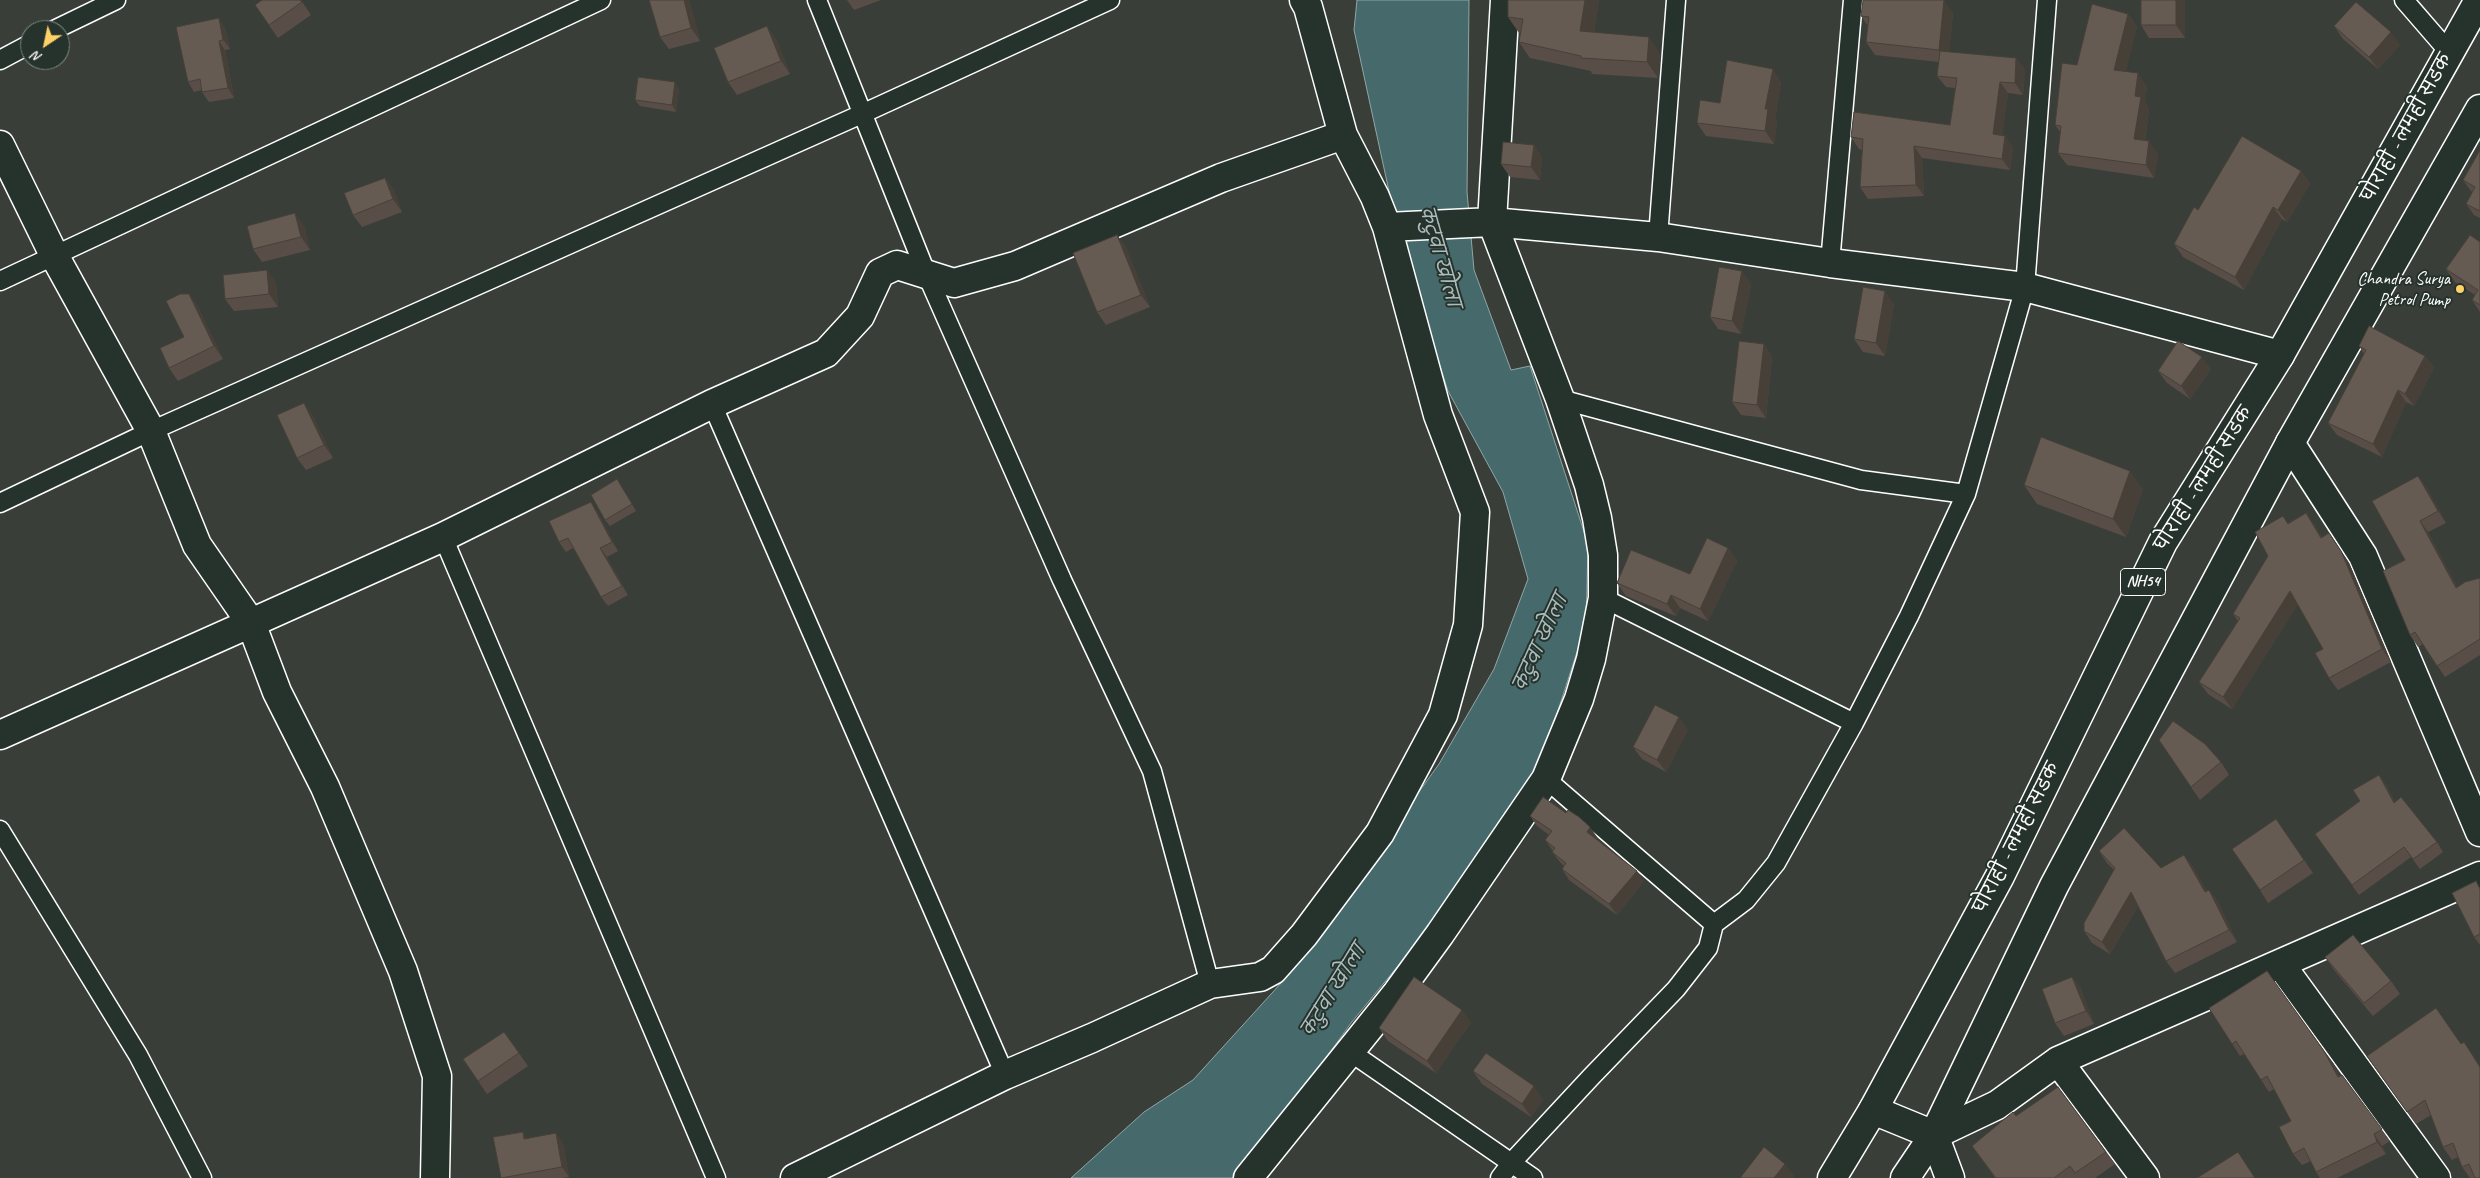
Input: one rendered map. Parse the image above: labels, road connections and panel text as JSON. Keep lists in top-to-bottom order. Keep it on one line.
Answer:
{"streets":{"street":["घोराही - लमही सडक","NH54"]},"water":["कटुवा खोला"],"places":["Chandra Surya Petrol Pump"],"north":"bottom left"}
